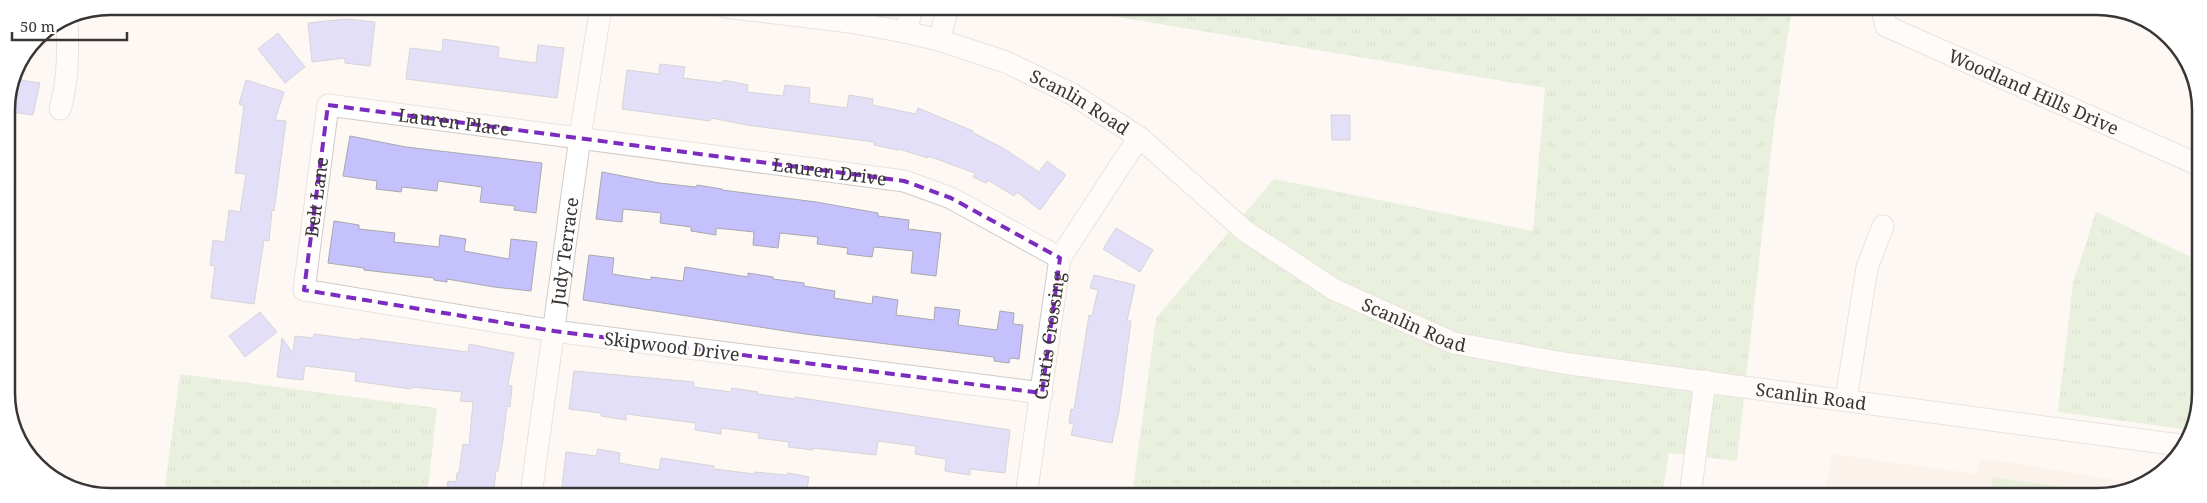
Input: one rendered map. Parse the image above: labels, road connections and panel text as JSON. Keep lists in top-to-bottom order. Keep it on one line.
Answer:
{"streets":{"street":["Woodland Hills Drive","Scanlin Road","Lauren Place","Lauren Drive","Belt Lane","Judy Terrace","Curtis Crossing","Skipwood Drive"]},"crossings":[["Scanlin Road","Curtis Crossing"],["Lauren Place","Lauren Drive"],["Lauren Place","Belt Lane"],["Lauren Place","Judy Terrace"],["Lauren Drive","Judy Terrace"],["Lauren Drive","Curtis Crossing"],["Belt Lane","Skipwood Drive"],["Judy Terrace","Skipwood Drive"],["Curtis Crossing","Skipwood Drive"]],"scale_bar":"50 m"}
